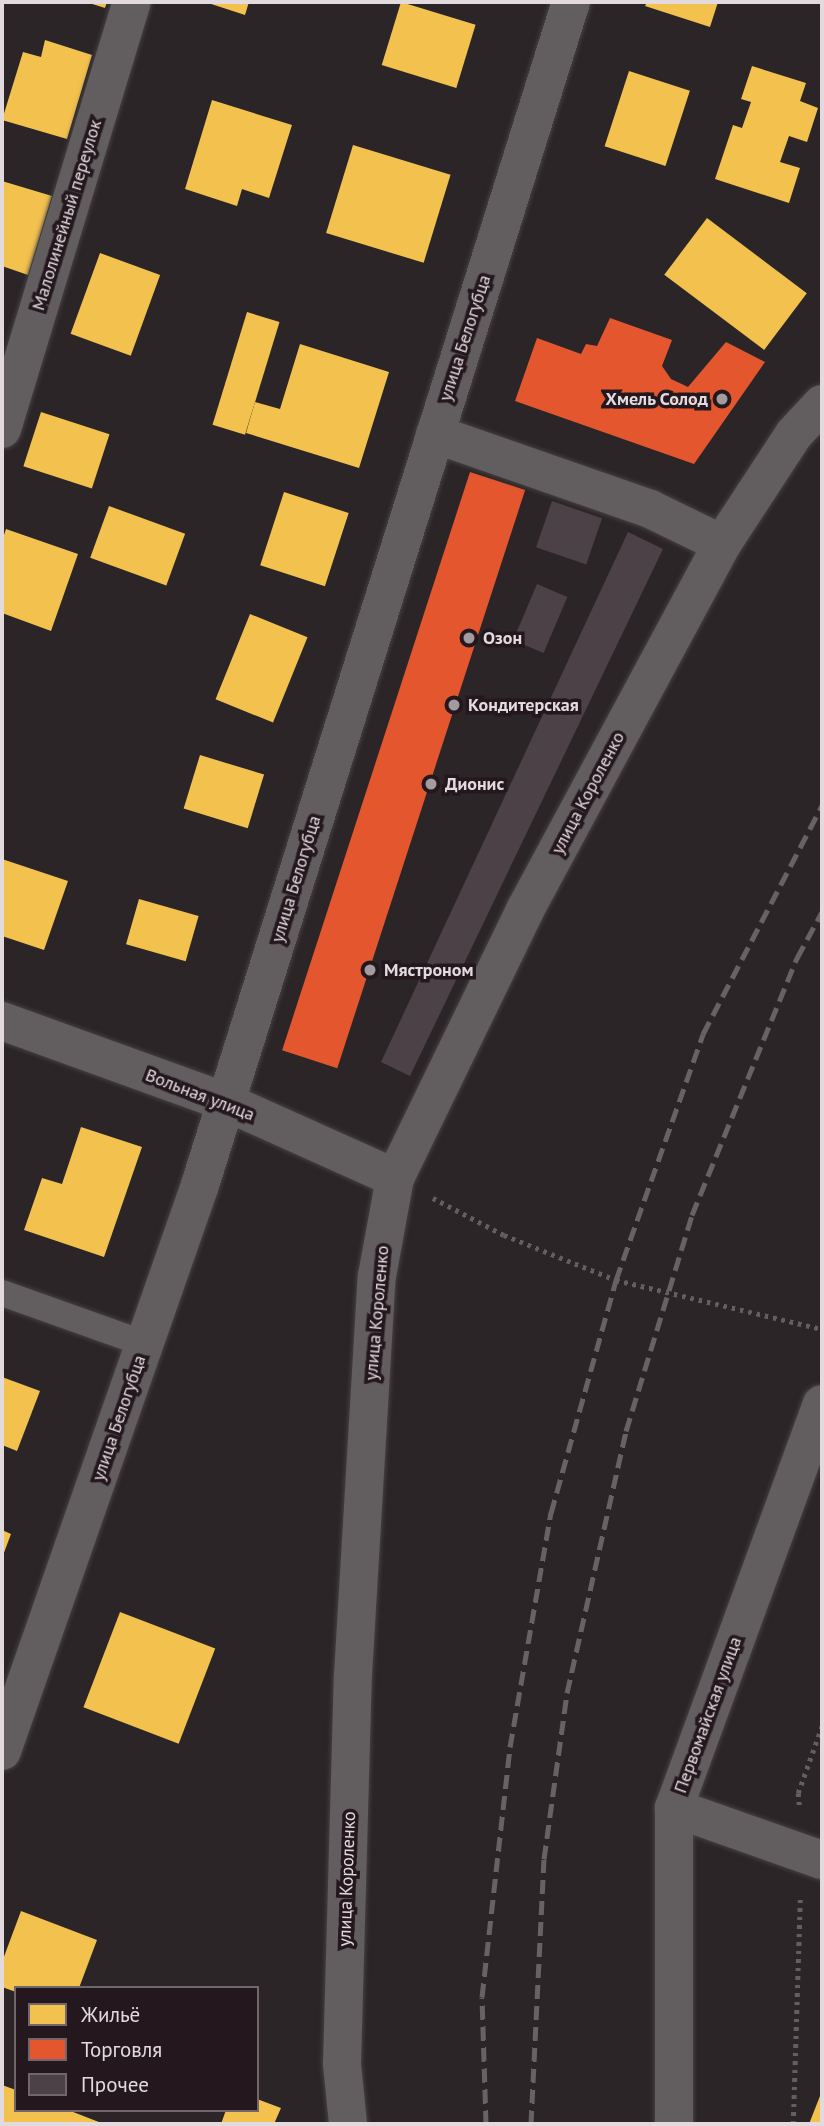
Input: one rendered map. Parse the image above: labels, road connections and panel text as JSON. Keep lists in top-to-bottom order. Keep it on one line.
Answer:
{"streets":{"street":["Малолинейный переулок","улица Белогубца","улица Короленко","Вольная улица","Первомайская улица"]},"crossings":[["улица Белогубца","Вольная улица"],["улица Короленко","Вольная улица"]],"places":["Хмель Солод","Озон","Кондитерская","Дионис","Мястроном"],"legend":["Жильё","Торговля","Прочее"]}
